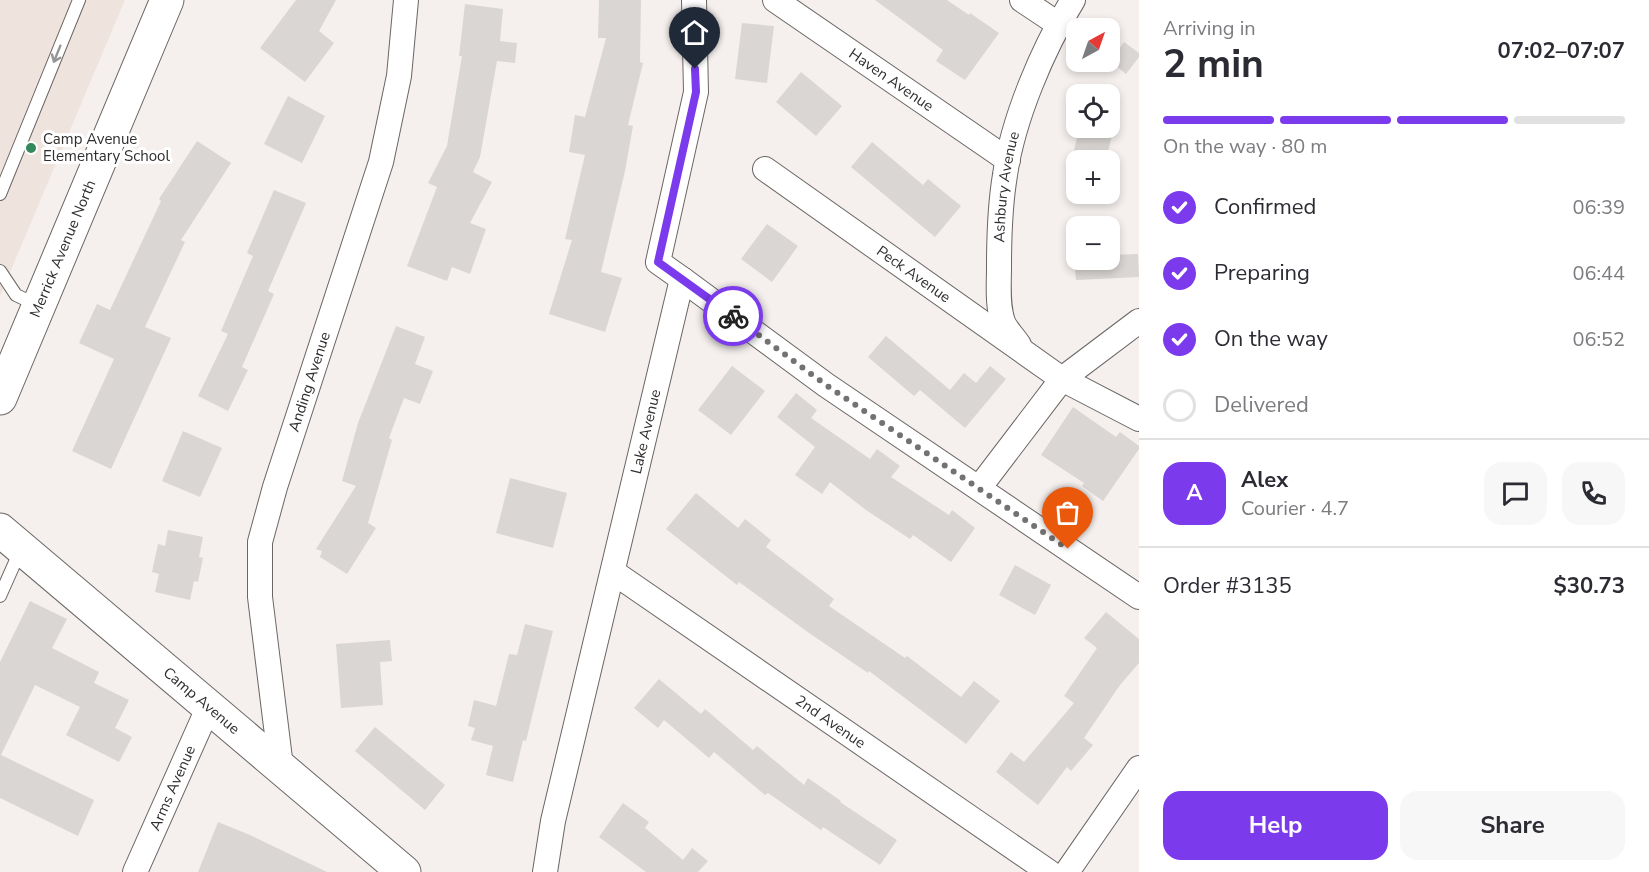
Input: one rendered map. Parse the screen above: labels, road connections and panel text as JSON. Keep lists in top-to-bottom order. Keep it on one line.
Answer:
{"streets":{"street":["Haven Avenue","Ashbury Avenue","Merrick Avenue North","Peck Avenue","Anding Avenue","Lake Avenue","Camp Avenue","2nd Avenue","Arms Avenue"]},"crossings":[["Haven Avenue","Ashbury Avenue"],["Ashbury Avenue","Peck Avenue"],["Anding Avenue","Camp Avenue"],["Lake Avenue","2nd Avenue"],["Camp Avenue","Arms Avenue"]],"places":["Camp Avenue Elementary School"],"north":"top right","page":{"heading":["2 min","Arriving in","07:02–07:07"],"panel":["Alex","Courier · 4.7","Order #3135","$30.73"],"map_buttons":["+","−"],"bar":"On the way · 80 m","list":[["Confirmed","06:39"],["Preparing","06:44"],["On the way","06:52"],"Delivered"],"round":"A","buttons":["Help","Share"]}}
